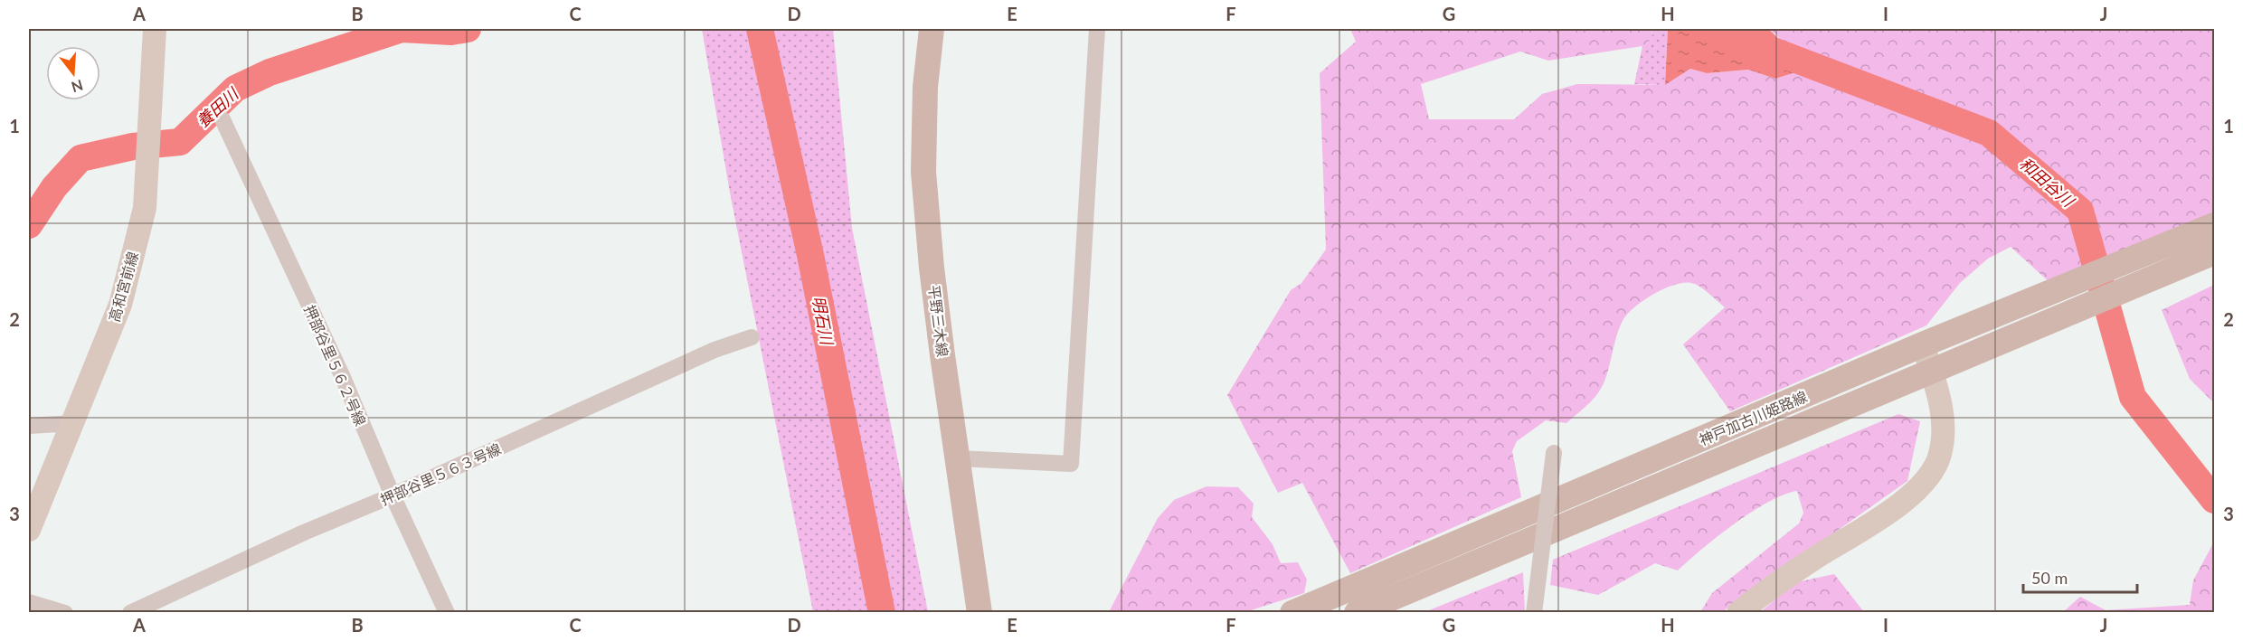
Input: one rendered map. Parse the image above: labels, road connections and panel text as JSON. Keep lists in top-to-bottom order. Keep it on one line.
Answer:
{"streets":{"main road":["平野三木線","神戸加古川姫路線"],"street":["高和宮前線","押部谷里５６２号線","押部谷里５６３号線"]},"crossings":[["押部谷里５６２号線","押部谷里５６３号線"]],"water":["養田川","和田谷川","明石川"],"scale_bar":"50 m","north":"bottom","grid":{"columns":["A","B","C","D","E","F","G","H","I","J"],"rows":["1","2","3"]}}
